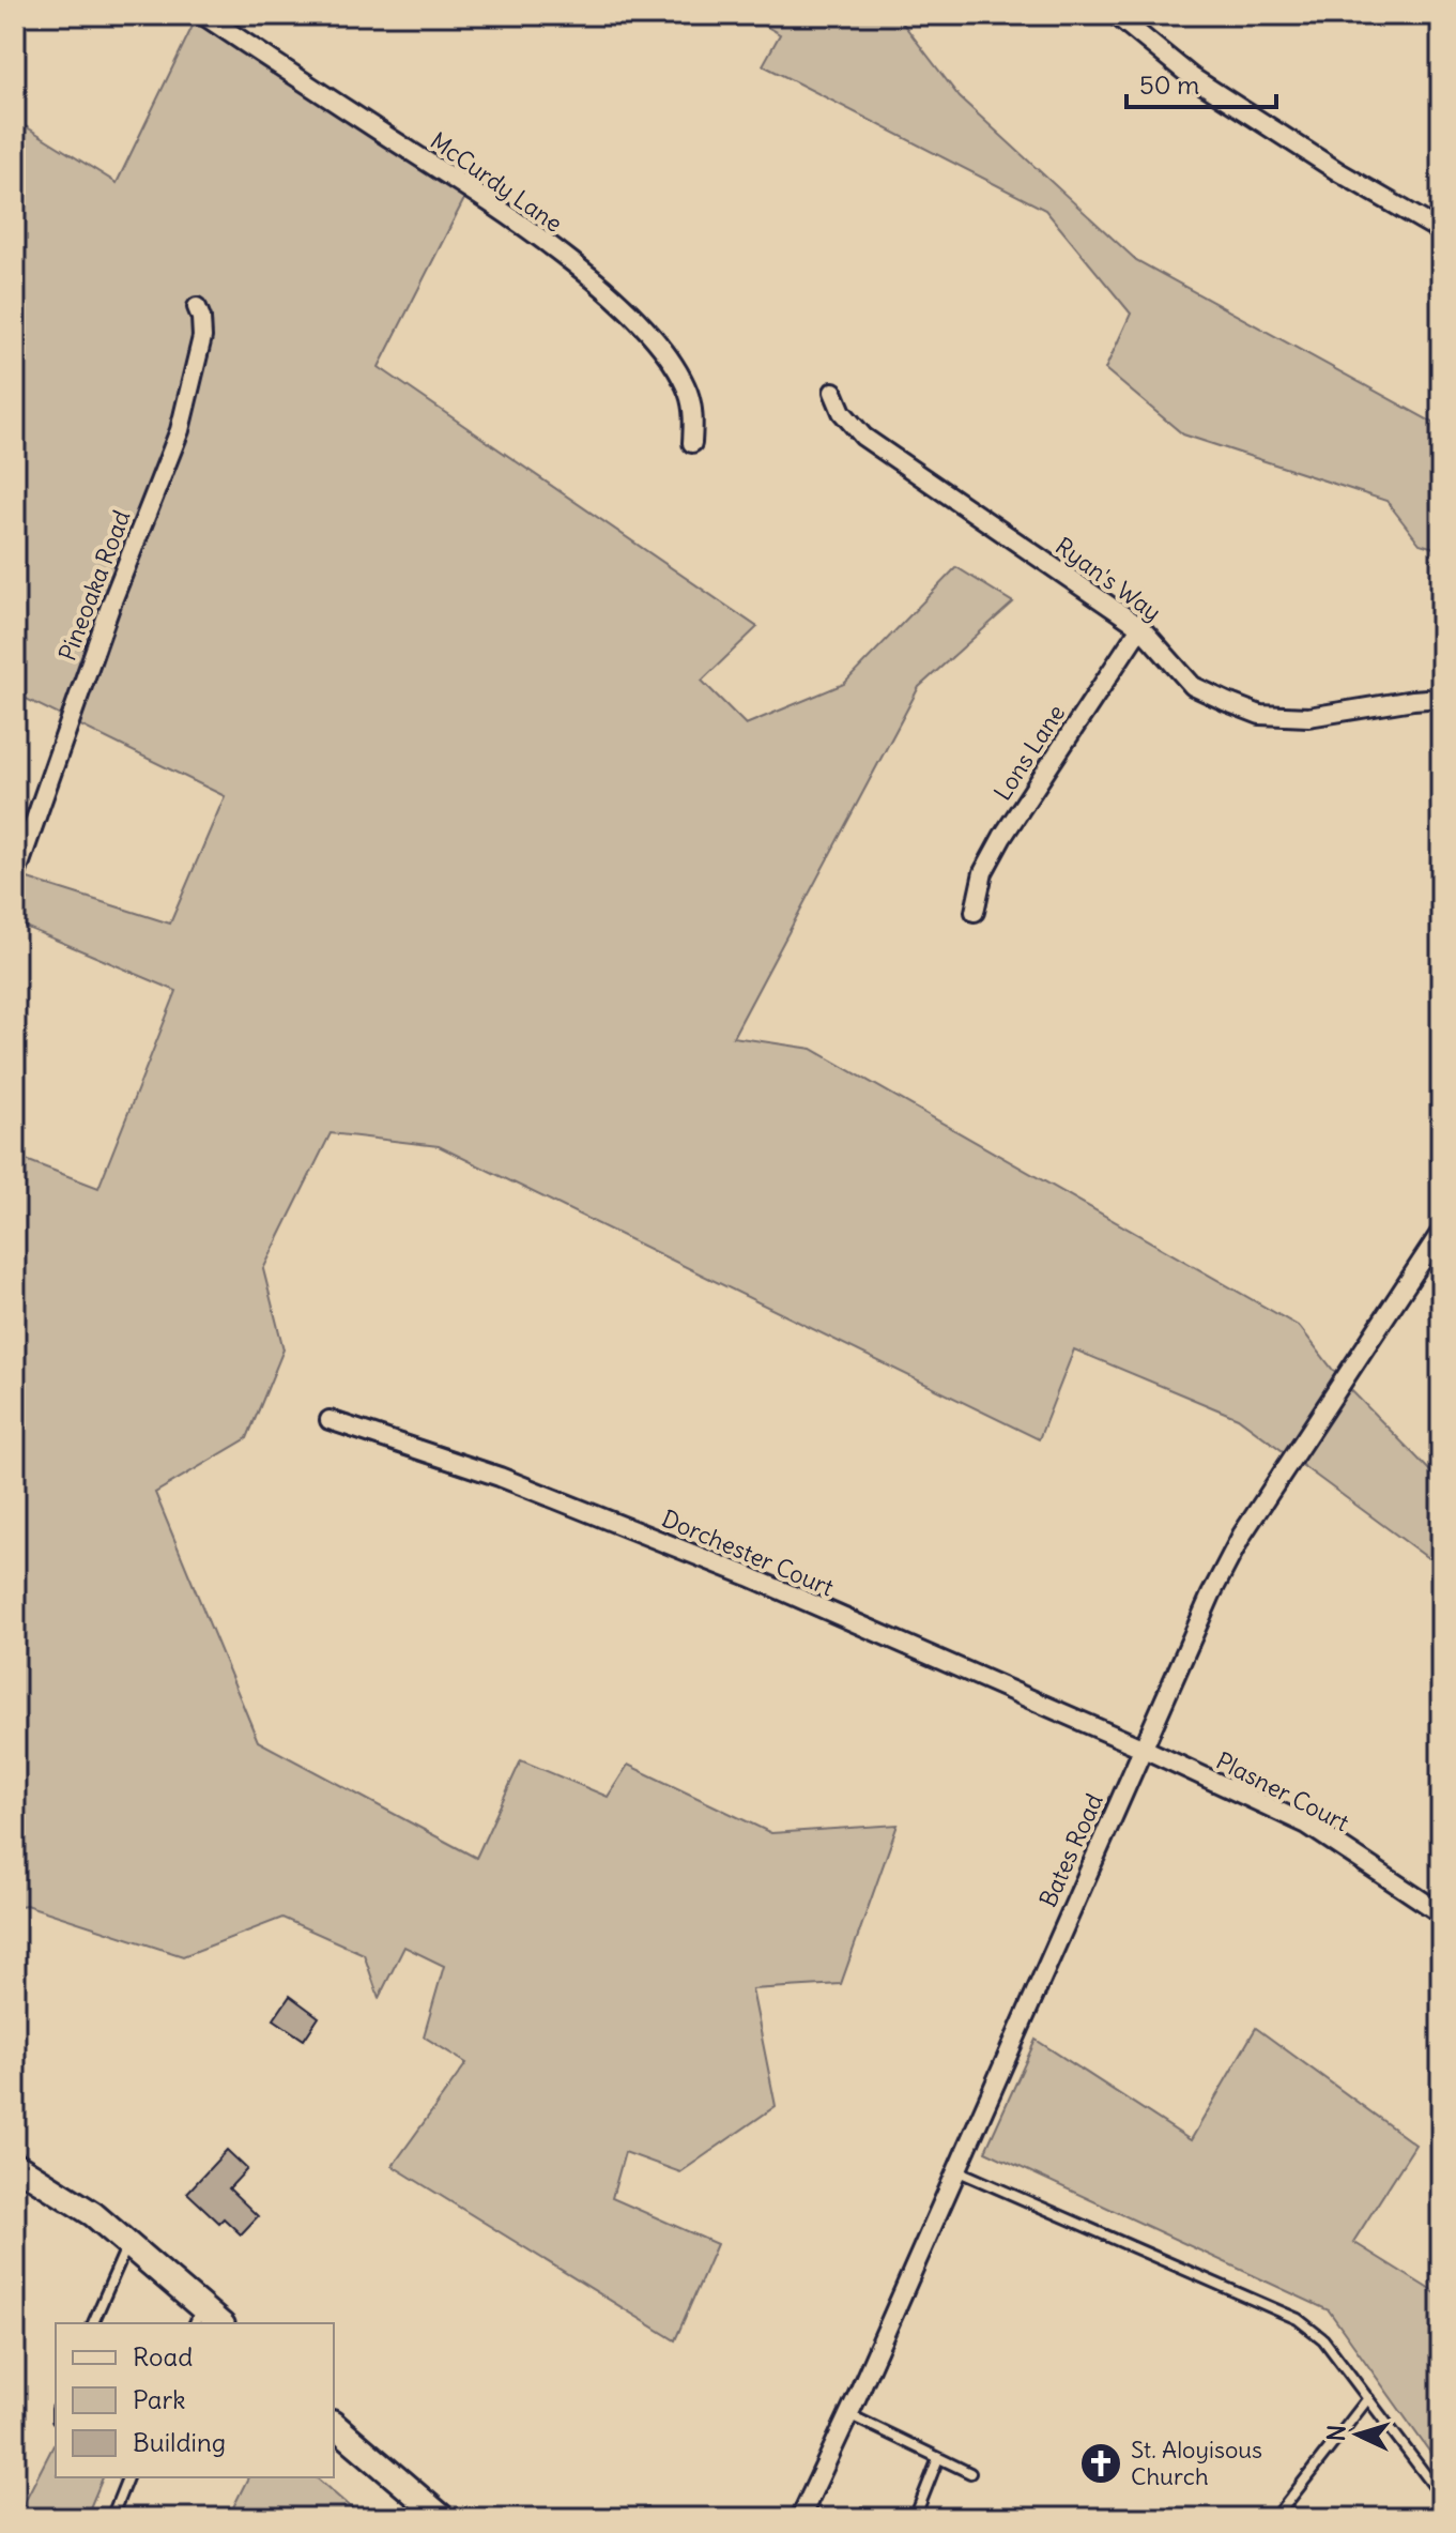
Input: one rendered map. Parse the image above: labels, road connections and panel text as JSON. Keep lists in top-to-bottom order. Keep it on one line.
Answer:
{"streets":{"street":["McCurdy Lane","Ryan's Way","Pineoaka Road","Lons Lane","Dorchester Court","Plasner Court","Bates Road"]},"crossings":[["Ryan's Way","Lons Lane"],["Dorchester Court","Plasner Court"],["Dorchester Court","Bates Road"],["Plasner Court","Bates Road"]],"places":{"church":["St. Aloyisous Church"]},"legend":["Road","Park","Building"],"scale_bar":"50 m","north":"left"}
